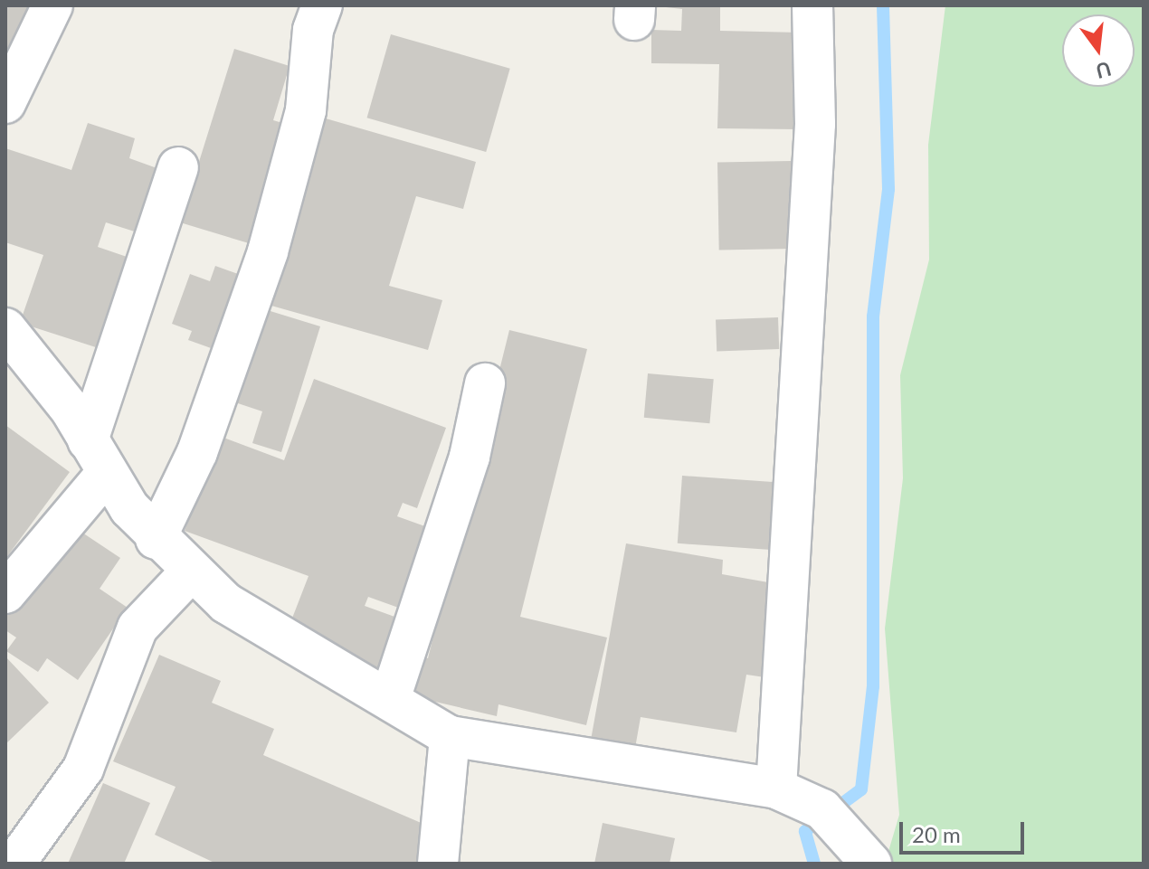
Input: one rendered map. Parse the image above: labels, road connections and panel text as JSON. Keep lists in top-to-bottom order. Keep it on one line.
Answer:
{"scale_bar":"20 m","north":"bottom"}
